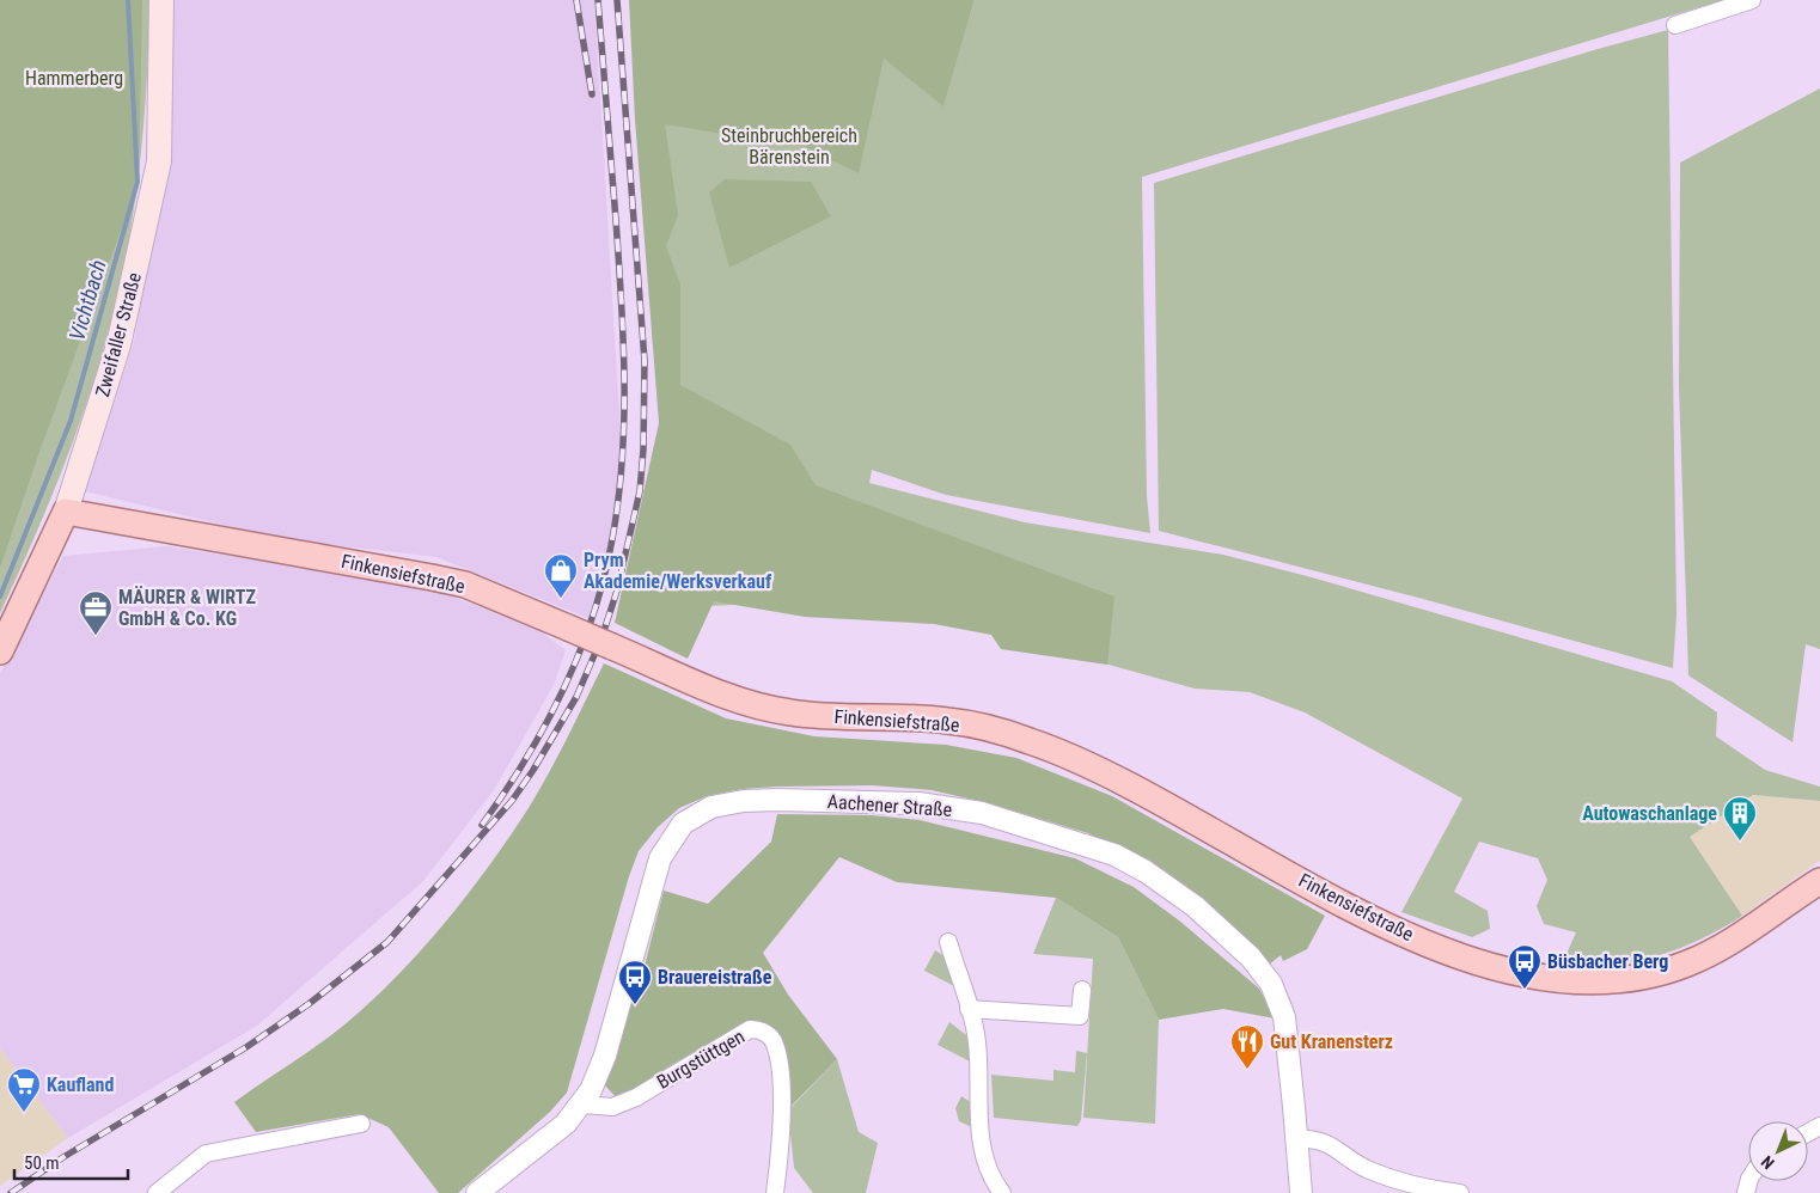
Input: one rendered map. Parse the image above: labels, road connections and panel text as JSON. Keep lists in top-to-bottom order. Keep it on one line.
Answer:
{"streets":{"main road":["Zweifaller Straße","Finkensiefstraße"],"street":["Aachener Straße","Burgstüttgen"]},"crossings":[["Zweifaller Straße","Finkensiefstraße"],["Aachener Straße","Burgstüttgen"]],"water":["Vichtbach"],"parks":["Hammerberg","Steinbruchbereich Bärenstein"],"places":{"shop":["Prym Akademie/Werksverkauf"],"office":["MÄURER & WIRTZ GmbH & Co. KG"],"building":["Autowaschanlage"],"bus stop":["Büsbacher Berg","Brauereistraße"],"restaurant":["Gut Kranensterz"],"supermarket":["Kaufland"]},"scale_bar":"50 m","north":"bottom left"}
